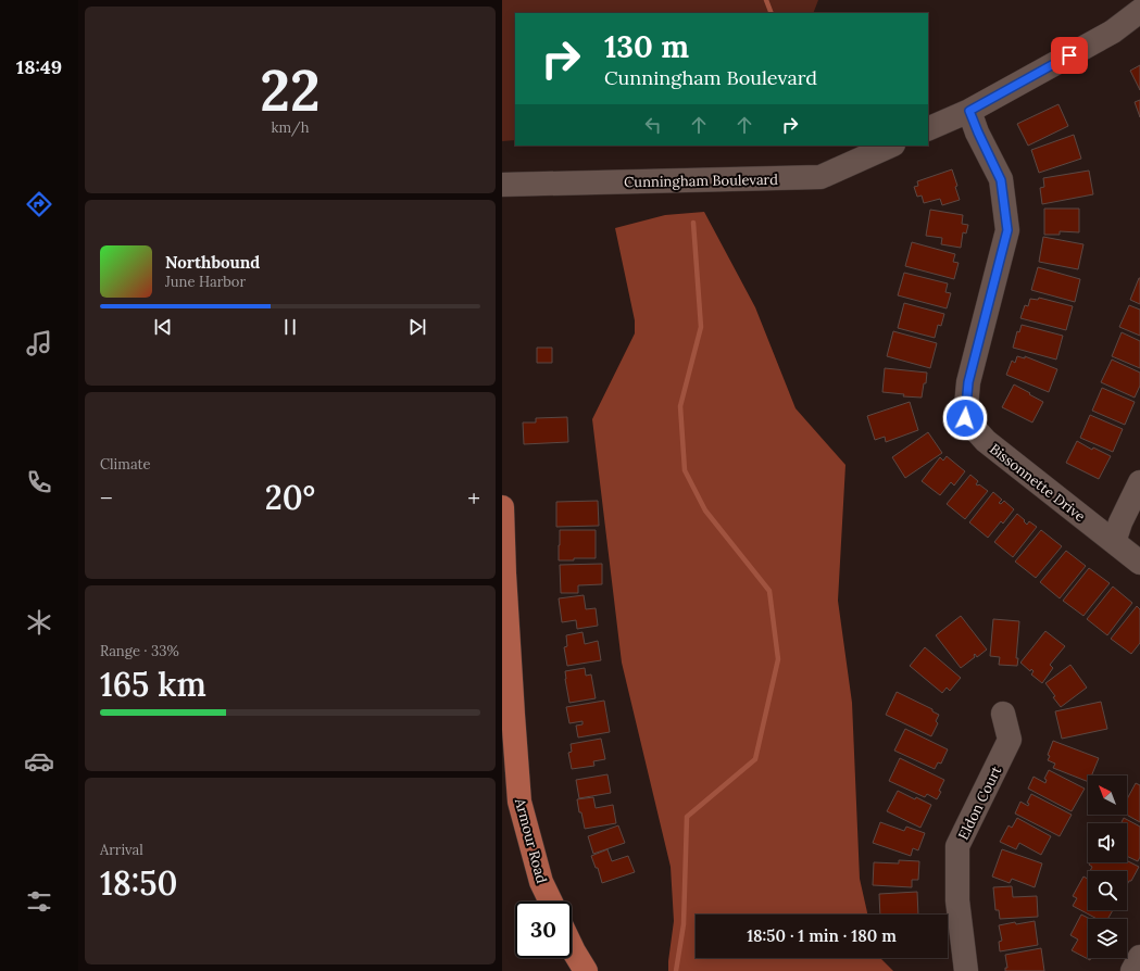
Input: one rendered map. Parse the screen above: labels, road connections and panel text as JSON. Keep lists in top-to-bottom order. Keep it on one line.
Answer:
{"streets":{"main road":["Armour Road"],"street":["Cunningham Boulevard","Bissonnette Drive","Eldon Court"]},"north":"top left","page":{"tabs":"18:49","tile":[["22","km/h"],"Climate",["Range · 33%","165 km"],["Arrival","18:50"]],"turn":["130 m","Cunningham Boulevard"],"song":["Northbound","June Harbor"],"heat":["−","20°","+"],"limit":"30","trip":"18:50 · 1 min · 180 m"}}
